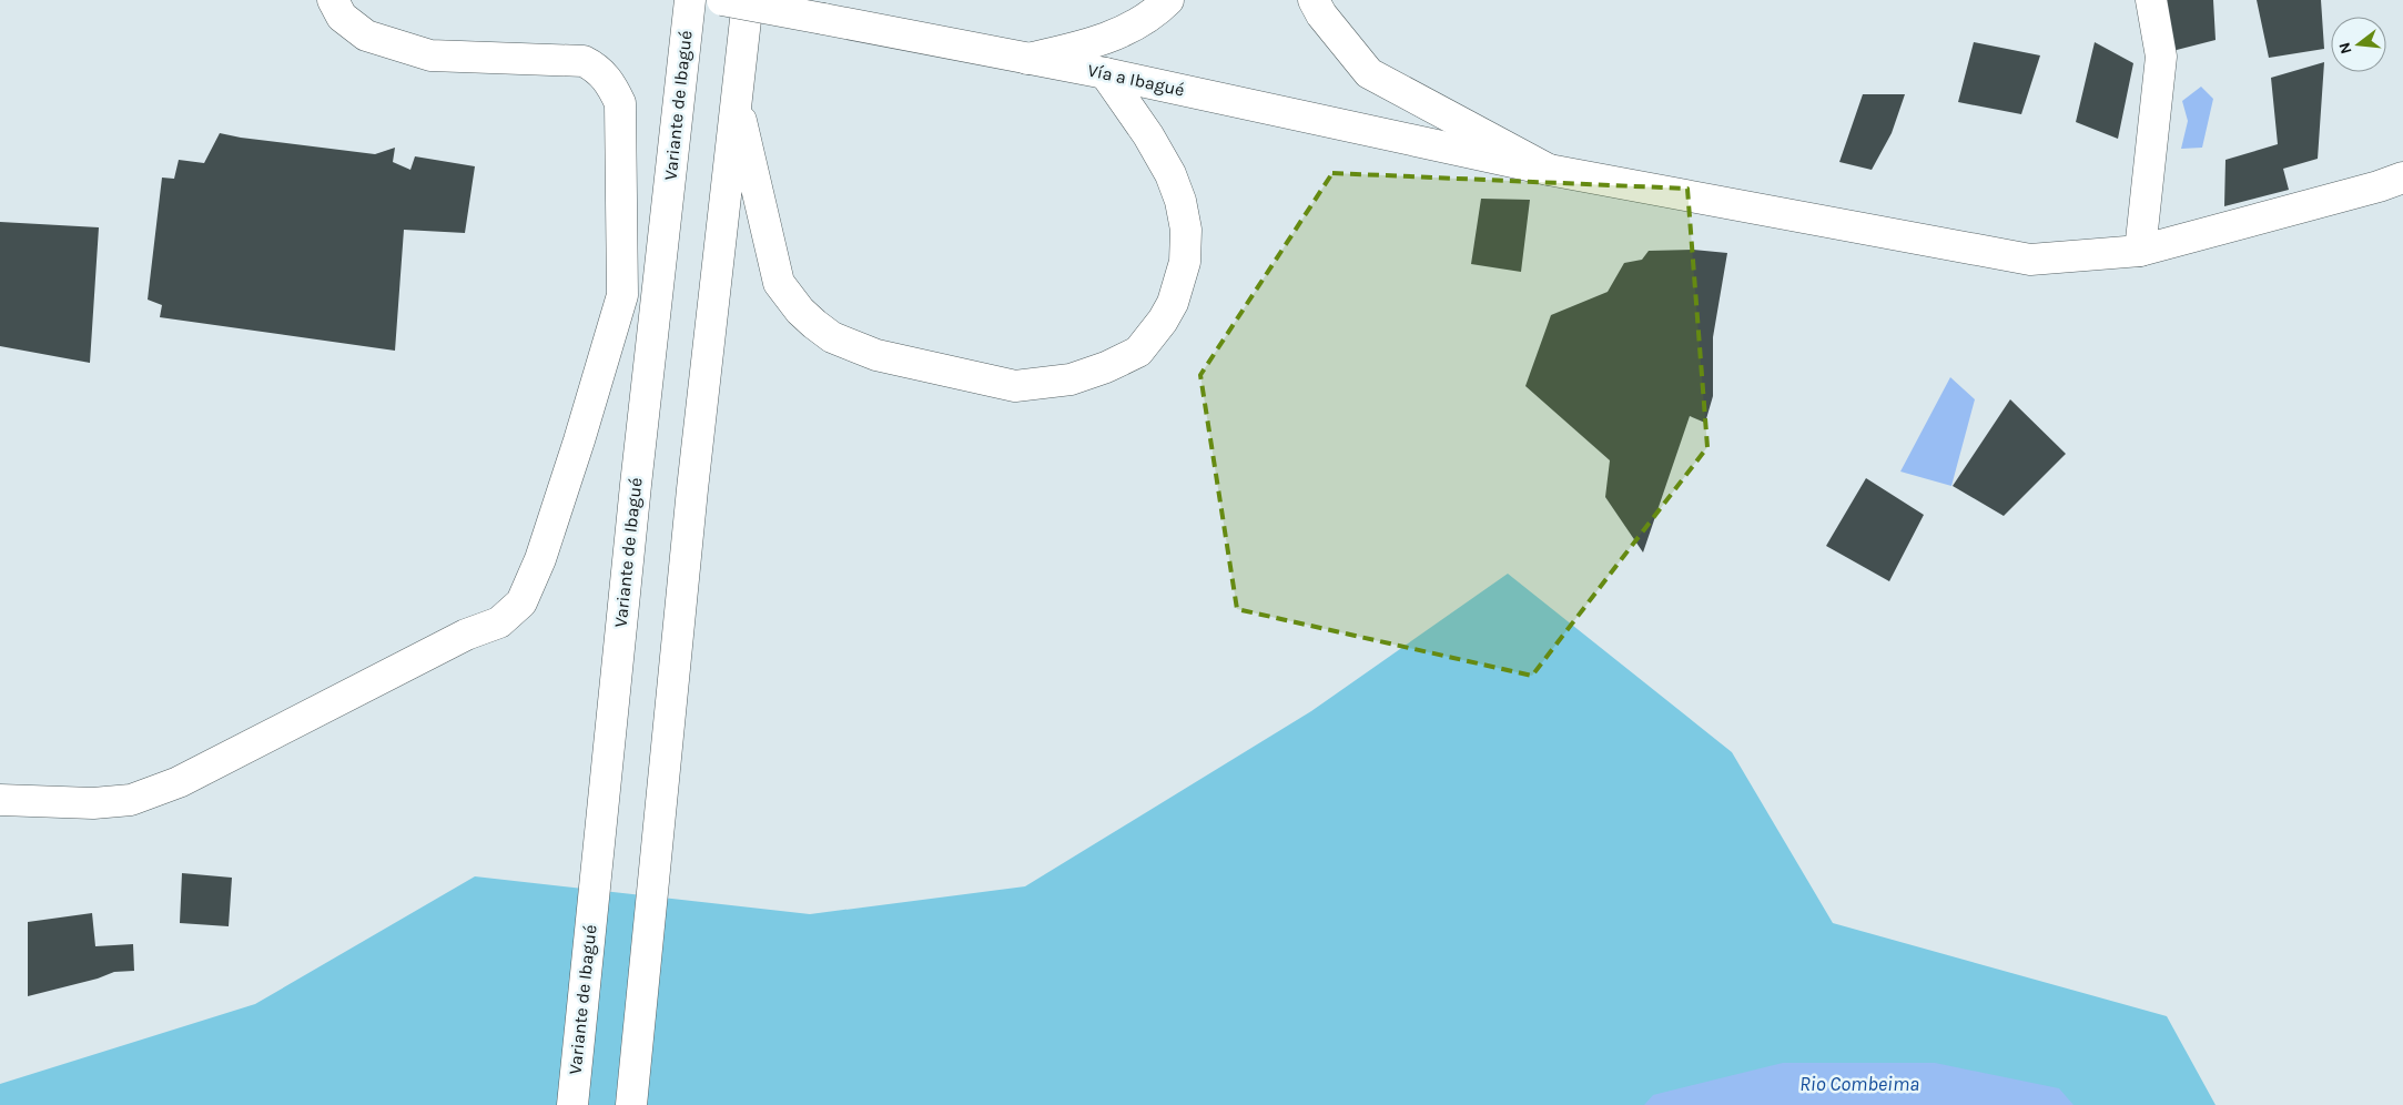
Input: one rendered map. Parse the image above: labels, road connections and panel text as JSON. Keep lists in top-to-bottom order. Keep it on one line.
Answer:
{"streets":{"main road":["Vía a Ibagué","Variante de Ibagué"]},"water":["Rio Combeima"],"north":"left"}
